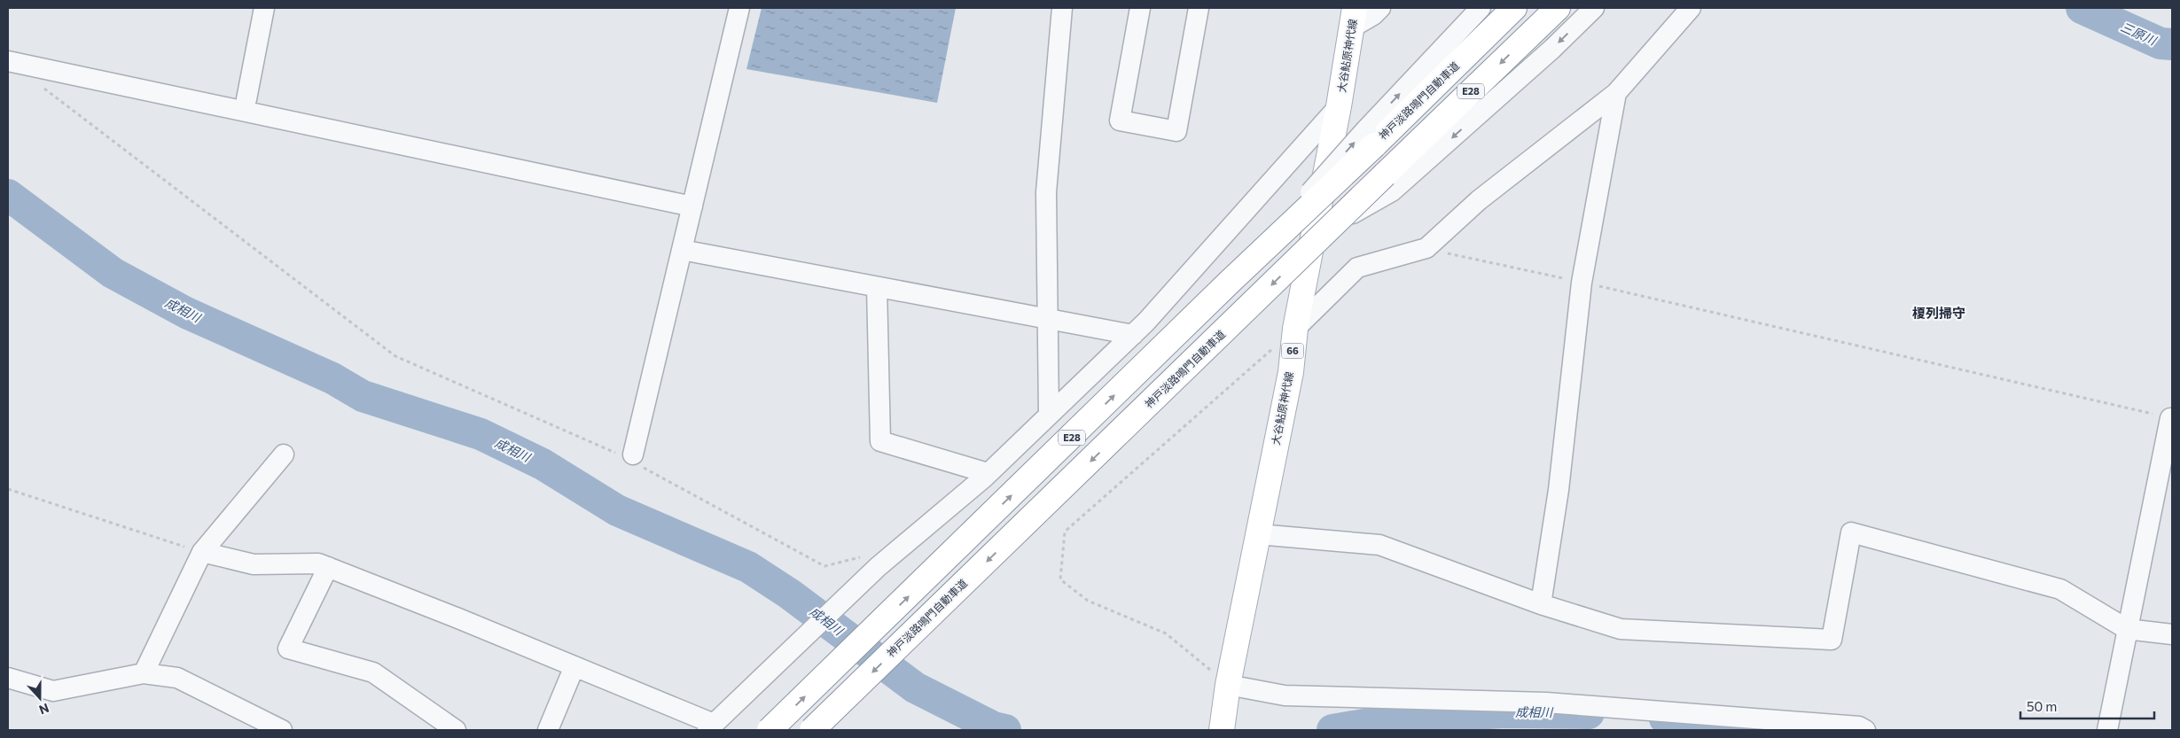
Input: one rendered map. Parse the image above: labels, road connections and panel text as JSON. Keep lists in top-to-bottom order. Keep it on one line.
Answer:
{"streets":{"main road":["大谷鮎原神代線","E28","神戸淡路鳴門自動車道","66"]},"districts":["榎列掃守"],"water":["三原川","成相川"],"scale_bar":"50 m","north":"bottom"}
